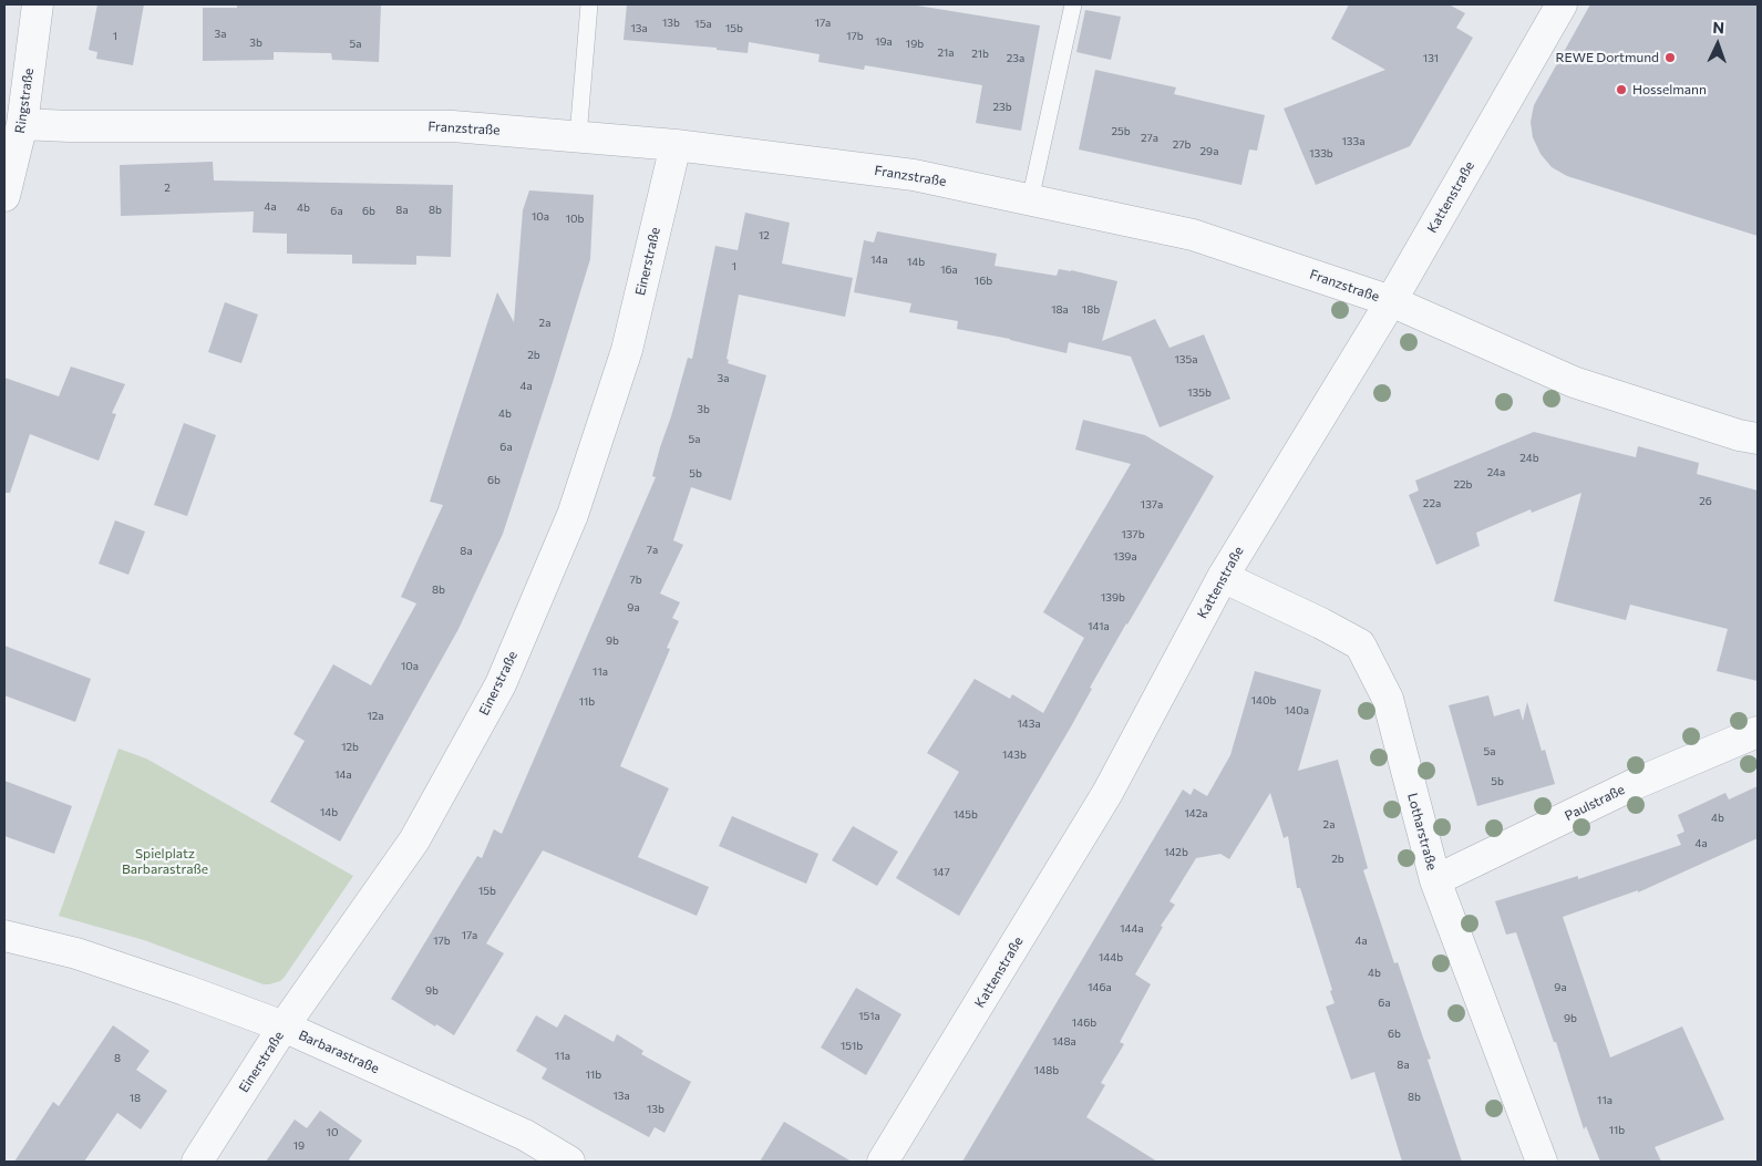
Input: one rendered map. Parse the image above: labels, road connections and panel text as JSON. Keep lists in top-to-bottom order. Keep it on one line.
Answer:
{"streets":{"street":["Ringstraße","Franzstraße","Kattenstraße","Einerstraße","Paulstraße","Lotharstraße","Barbarastraße"]},"crossings":[["Ringstraße","Franzstraße"],["Franzstraße","Kattenstraße"],["Franzstraße","Einerstraße"],["Kattenstraße","Lotharstraße"],["Einerstraße","Barbarastraße"],["Paulstraße","Lotharstraße"]],"parks":["Spielplatz Barbarastraße"],"places":["REWE Dortmund","Hosselmann"],"house_numbers":["13b","17a","15a","13a","15b","3a","1","17b","19a","3b","5a","19b","21a","21b","23a","131","23b","25b","27a","133a","27b","29a","133b","2","4a","4b","8a","8b","6a","6b","10a","10b","12","14a","14b","1","16a","16b","18a","18b","2a","2b","135a","3a","4a","135b","3b","4b","5a","6a","24b","24a","5b","6b","22b","26","22a","137a","137b","7a","8a","139a","7b","8b","139b","9a","141a","9b","10a","11a","140b","11b","140a","12a","143a","12b","5a","143b","14a","5b","14b","142a","145b","4b","2a","4a","142b","2b","147","15b","144a","17a","17b","4a","144b","4b","146a","9a","9b","6a","151a","9b","146b","6b","148a","151b","11a","8","8a","148b","11b","13a","8b","18","11a","13b","11b","10","19"],"north":"top"}
